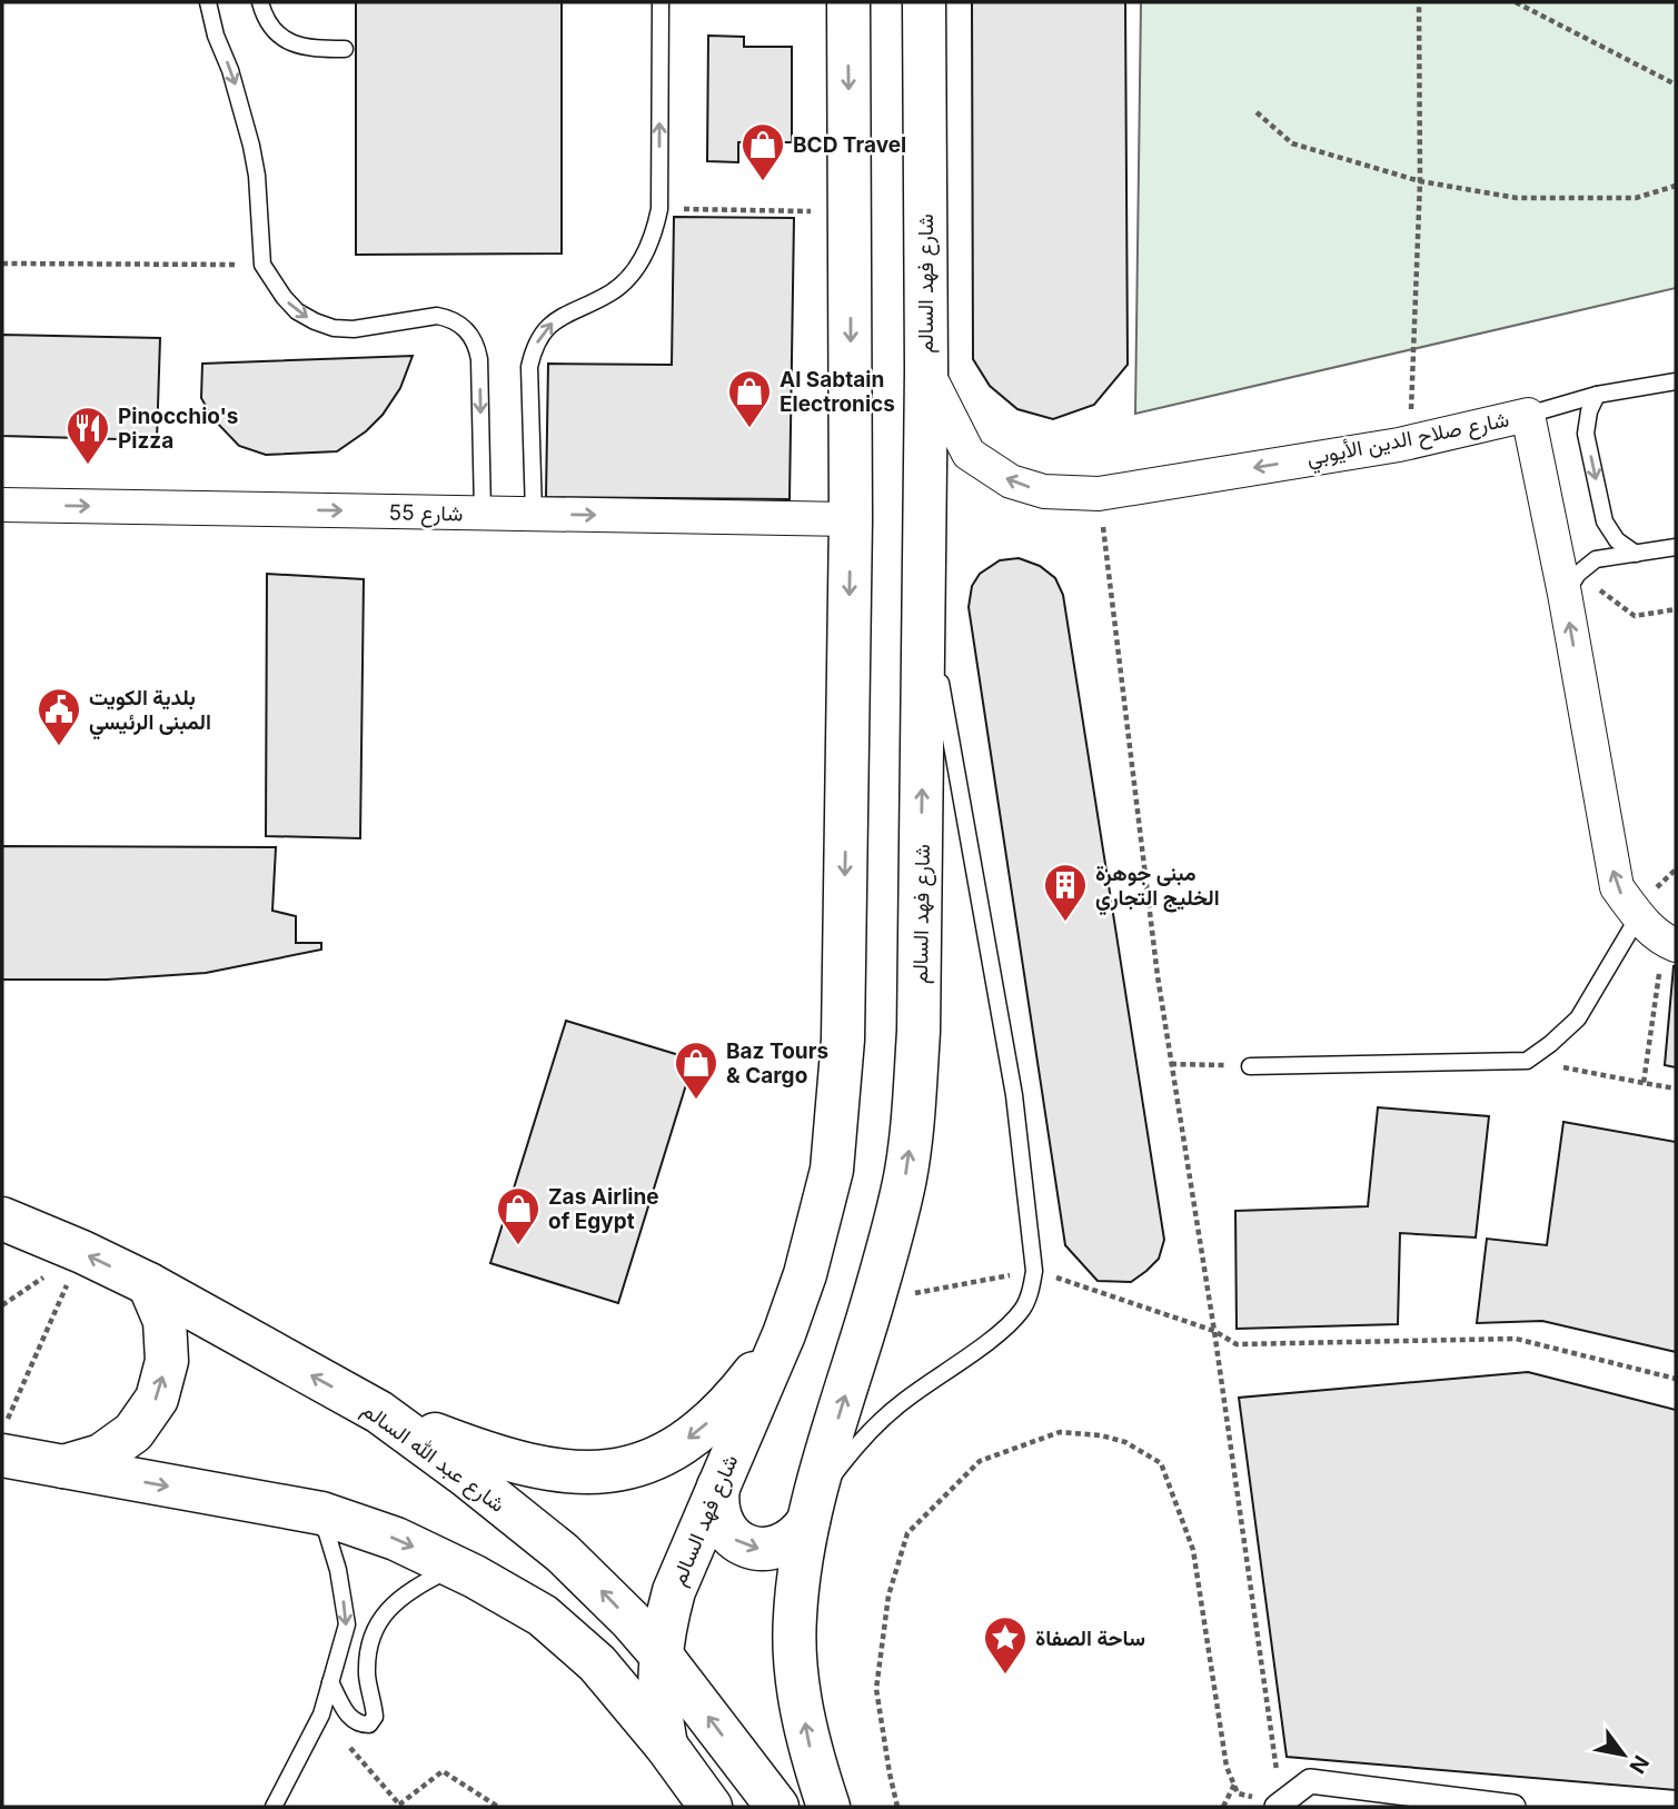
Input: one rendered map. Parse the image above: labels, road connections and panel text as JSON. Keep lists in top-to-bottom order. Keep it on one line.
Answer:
{"streets":{"main road":["شارع فهد السالم","شارع عبد الله السالم"],"street":["شارع صلاح الدين الأيوبي","شارع 55"]},"crossings":[["شارع فهد السالم","شارع صلاح الدين الأيوبي"],["شارع فهد السالم","شارع 55"],["شارع فهد السالم","شارع عبد الله السالم"]],"one_way":["شارع 55"],"places":{"shop":["BCD Travel","Al Sabtain Electronics","Baz Tours & Cargo","Zas Airline of Egypt"],"restaurant":["Pinocchio's Pizza"],"public building":["بلدية الكويت المبنى الرئيسي"],"building":["مبنى جوهرة الخليج التجاري"],"place":["ساحة الصفاة"]},"north":"bottom right"}
